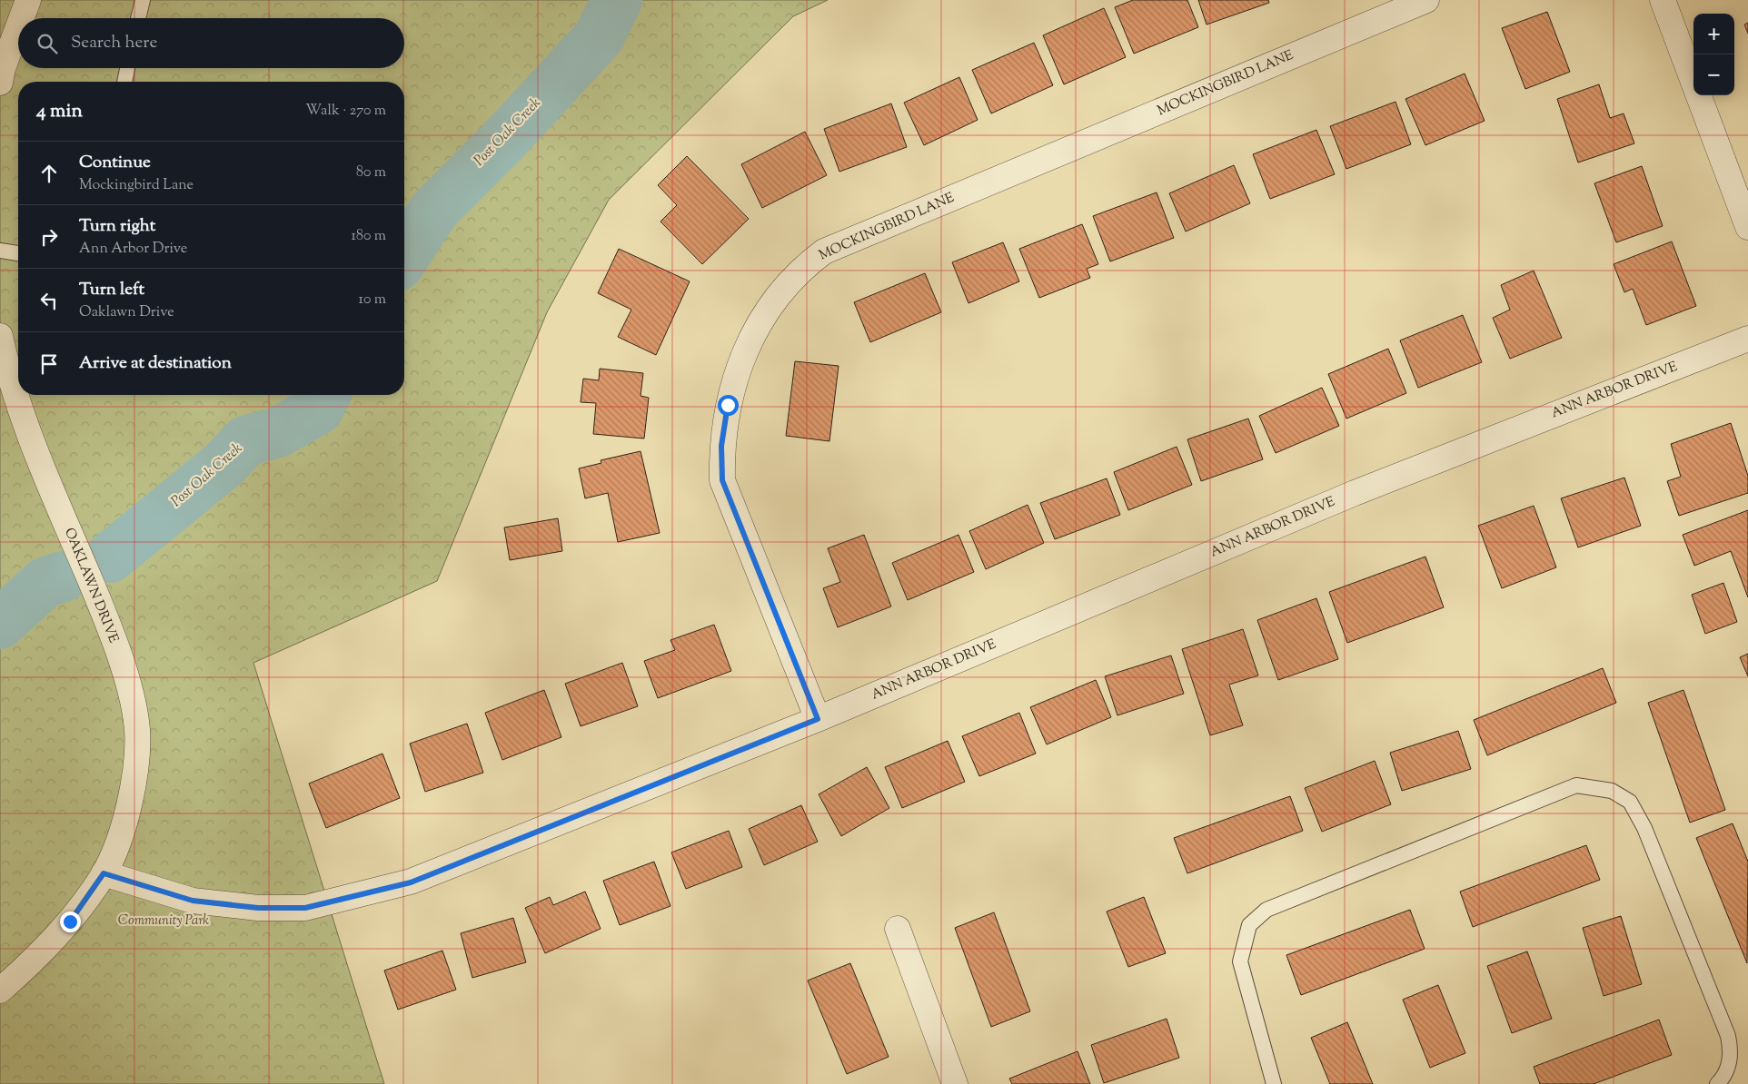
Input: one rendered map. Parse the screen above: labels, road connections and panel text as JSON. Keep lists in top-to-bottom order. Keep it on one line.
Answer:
{"streets":{"street":["MOCKINGBIRD LANE","ANN ARBOR DRIVE","OAKLAWN DRIVE"]},"crossings":[["MOCKINGBIRD LANE","ANN ARBOR DRIVE"],["ANN ARBOR DRIVE","OAKLAWN DRIVE"]],"water":["Post Oak Creek"],"parks":["Community Park"],"page":{"map_buttons":["+","−"],"search":"Search here","heading":["4 min","Walk · 270 m"],"list":[["Continue","Mockingbird Lane","80 m"],["Turn right","Ann Arbor Drive","180 m"],["Turn left","Oaklawn Drive","10 m"],"Arrive at destination"]}}
